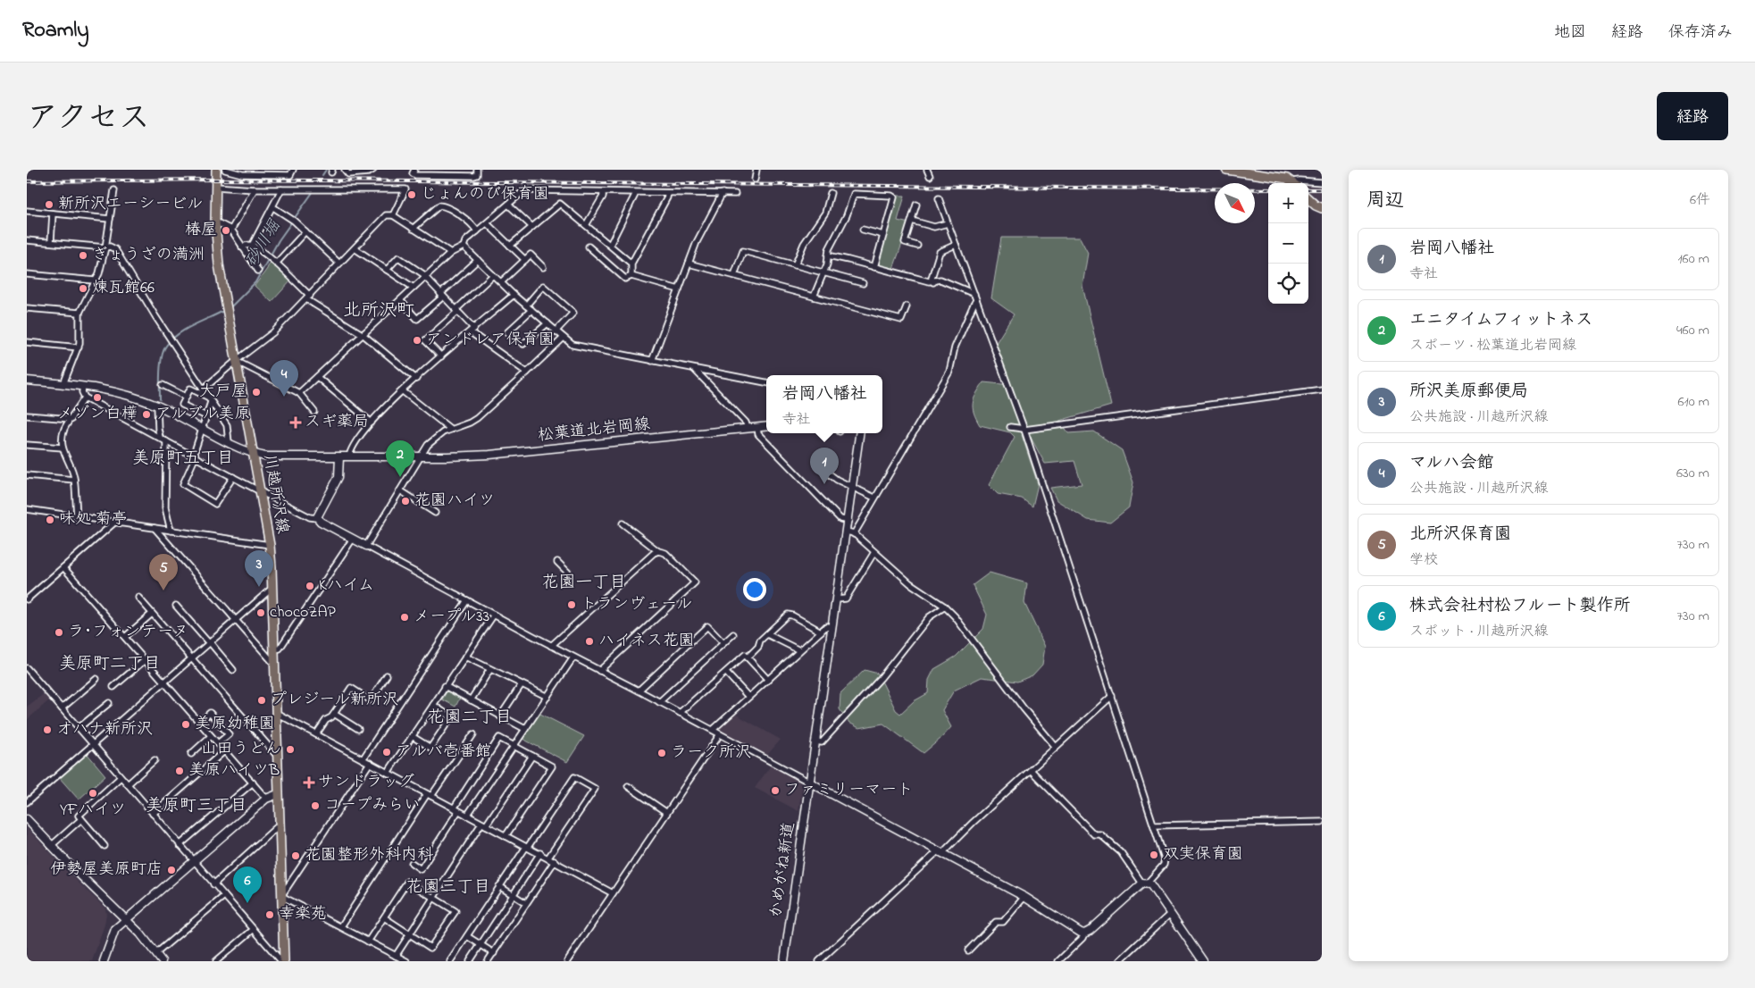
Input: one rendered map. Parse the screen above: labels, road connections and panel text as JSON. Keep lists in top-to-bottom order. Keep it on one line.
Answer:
{"streets":{"main road":["川越所沢線"],"street":["松葉道北岩岡線","かめがね新道"]},"crossings":[["松葉道北岩岡線","川越所沢線"]],"districts":["北所沢町","美原町五丁目","花園一丁目","美原町二丁目","花園二丁目","美原町三丁目","花園三丁目"],"water":["砂川堀"],"places":{"other":["じょんのび保育園","新所沢エーシービル","椿屋","ぎょうざの満洲","煉瓦館66","アンドレア保育園","大戸屋","メゾン白樺","アルブル美原","花園ハイツ","味処 菊亭","Kハイム","トランヴェール","chocoZAP","メープル33","ラ･フォンテーヌ","ハイネス花園","プレジール新所沢","美原幼稚園","オハナ新所沢","山田うどん","アルバ壱番館","ラーク所沢","美原ハイツB","ファミリーマート","YFハイツ","コープみらい","双実保育園","花園整形外科内科","伊勢屋美原町店","幸楽苑"],"health":["スギ薬局","サンドラッグ"]},"north":"bottom right","page":{"header":"Roamly","nav":["地図","経路","保存済み"],"title":"アクセス","buttons":"経路","heading":["周辺","6件"],"map_buttons":["+","−"],"list":[{"mark":"1","name":"岩岡八幡社","note":"寺社","value":"160 m"},{"mark":"2","name":"エニタイムフィットネス","note":"スポーツ · 松葉道北岩岡線","value":"460 m"},{"mark":"3","name":"所沢美原郵便局","note":"公共施設 · 川越所沢線","value":"610 m"},{"mark":"4","name":"マルハ会館","note":"公共施設 · 川越所沢線","value":"630 m"},{"mark":"5","name":"北所沢保育園","note":"学校","value":"730 m"},{"mark":"6","name":"株式会社村松フルート製作所","note":"スポット · 川越所沢線","value":"730 m"}],"pins":["4","2","1","3","5","6"],"popup":["岩岡八幡社","寺社"]}}
